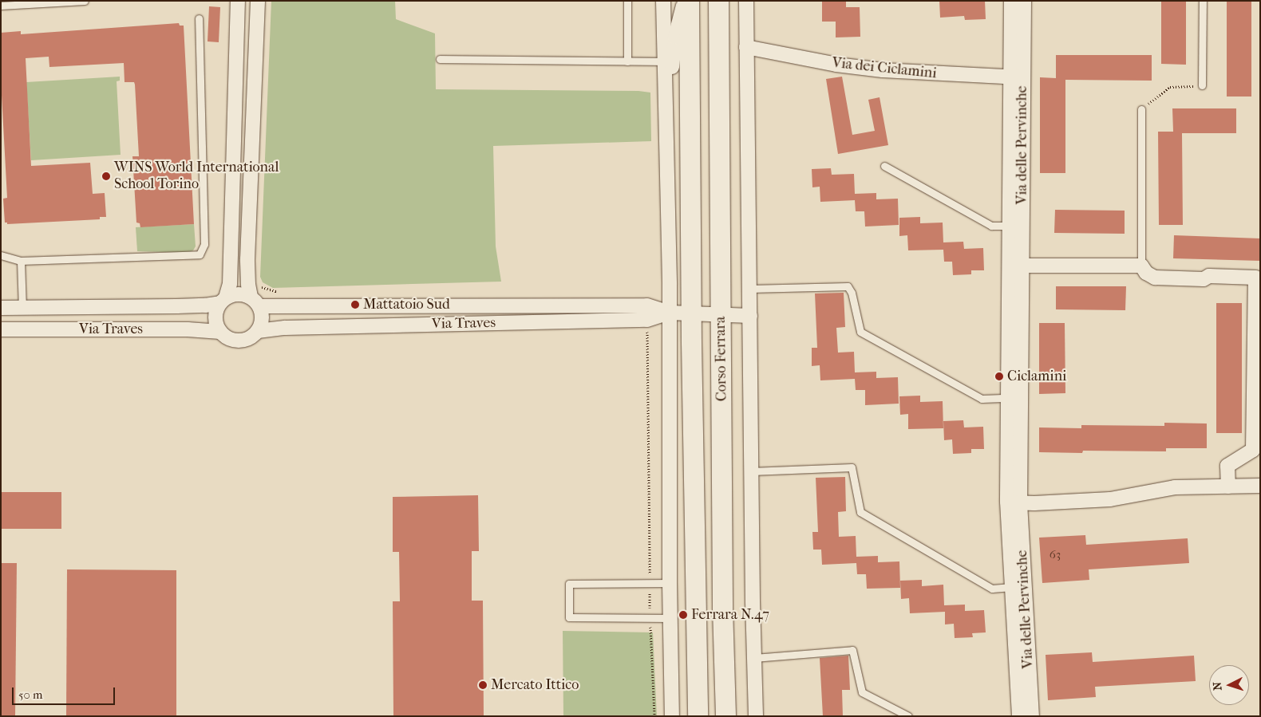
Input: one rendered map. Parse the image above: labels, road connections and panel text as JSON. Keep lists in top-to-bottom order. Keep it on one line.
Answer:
{"streets":{"main road":["Corso Ferrara"],"street":["Via dei Ciclamini","Via delle Pervinche","Via Traves"]},"crossings":[["Via dei Ciclamini","Via delle Pervinche"],["Via dei Ciclamini","Corso Ferrara"],["Via delle Pervinche","Corso Ferrara"],["Via Traves","Corso Ferrara"]],"places":["WINS World International School Torino","Mattatoio Sud","Ciclamini","Ferrara N.47","Mercato Ittico"],"house_numbers":["63"],"scale_bar":"50 m","north":"left"}
